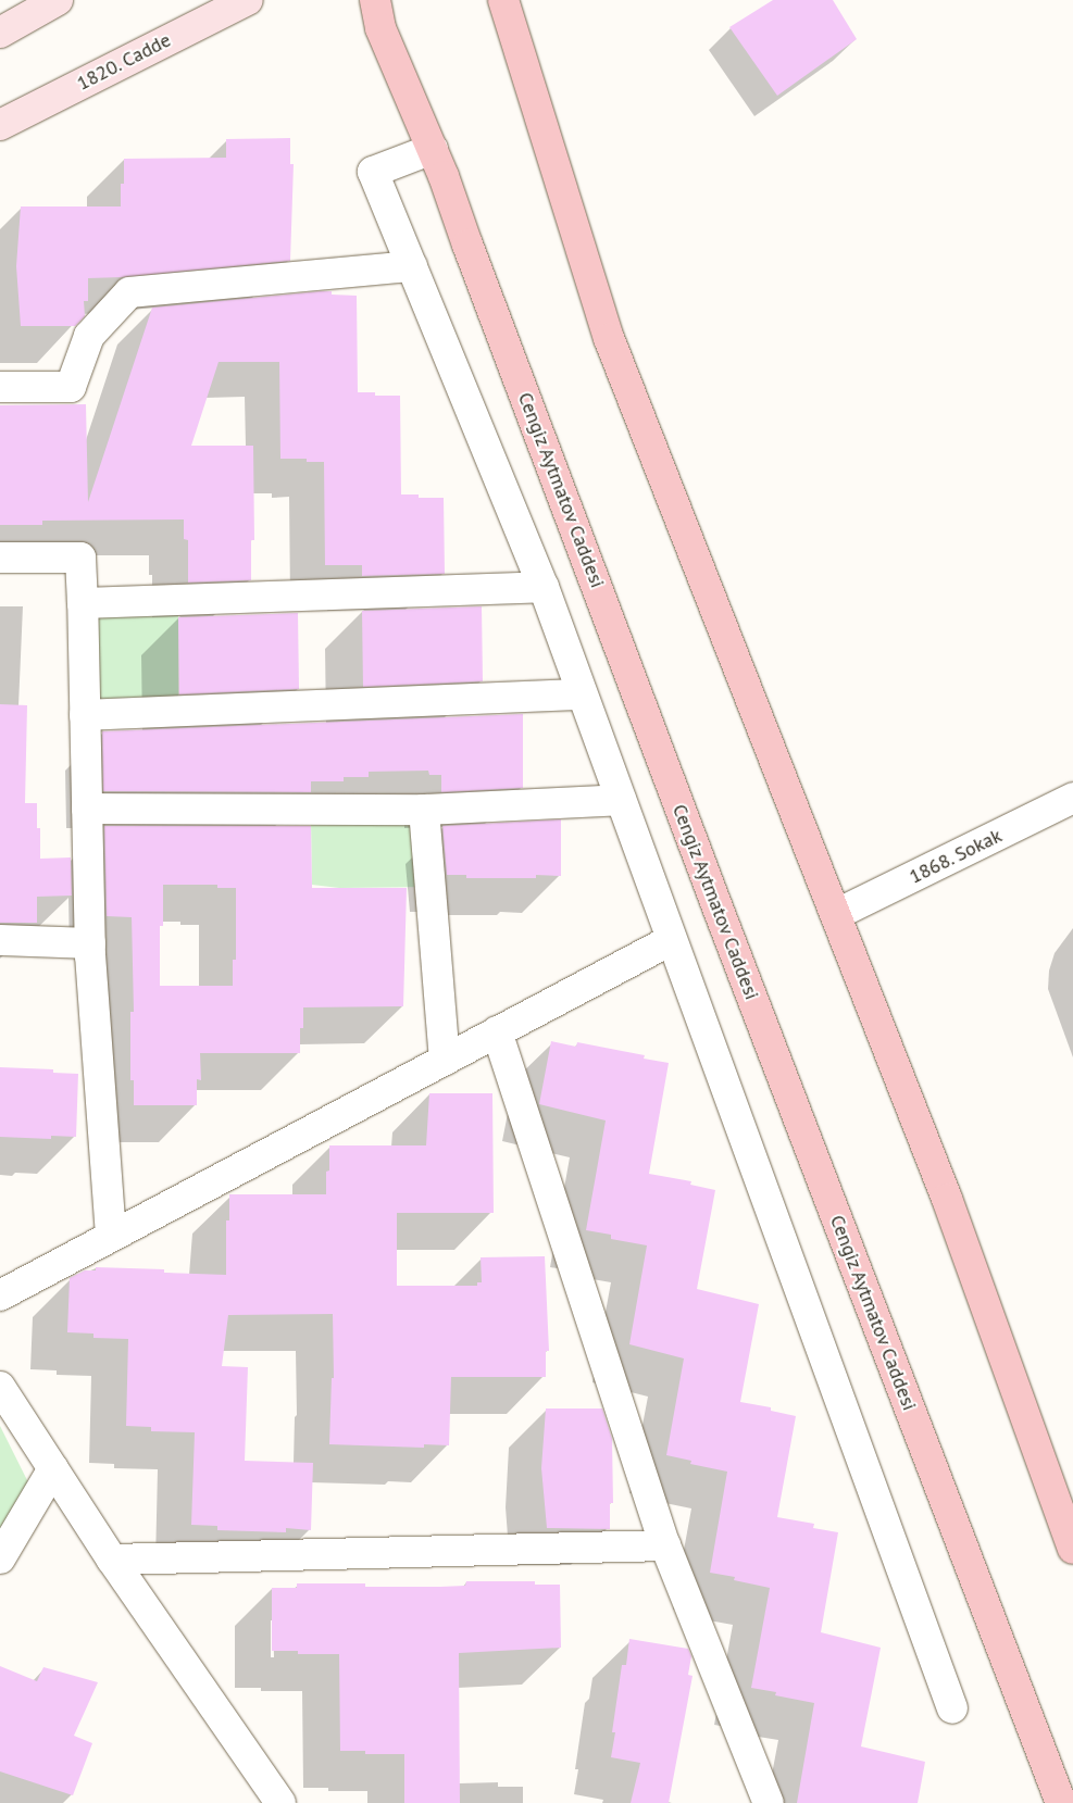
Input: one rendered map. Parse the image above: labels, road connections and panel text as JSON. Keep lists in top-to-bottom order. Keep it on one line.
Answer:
{"streets":{"main road":["1820. Cadde","Cengiz Aytmatov Caddesi"],"street":["1868. Sokak"]}}
